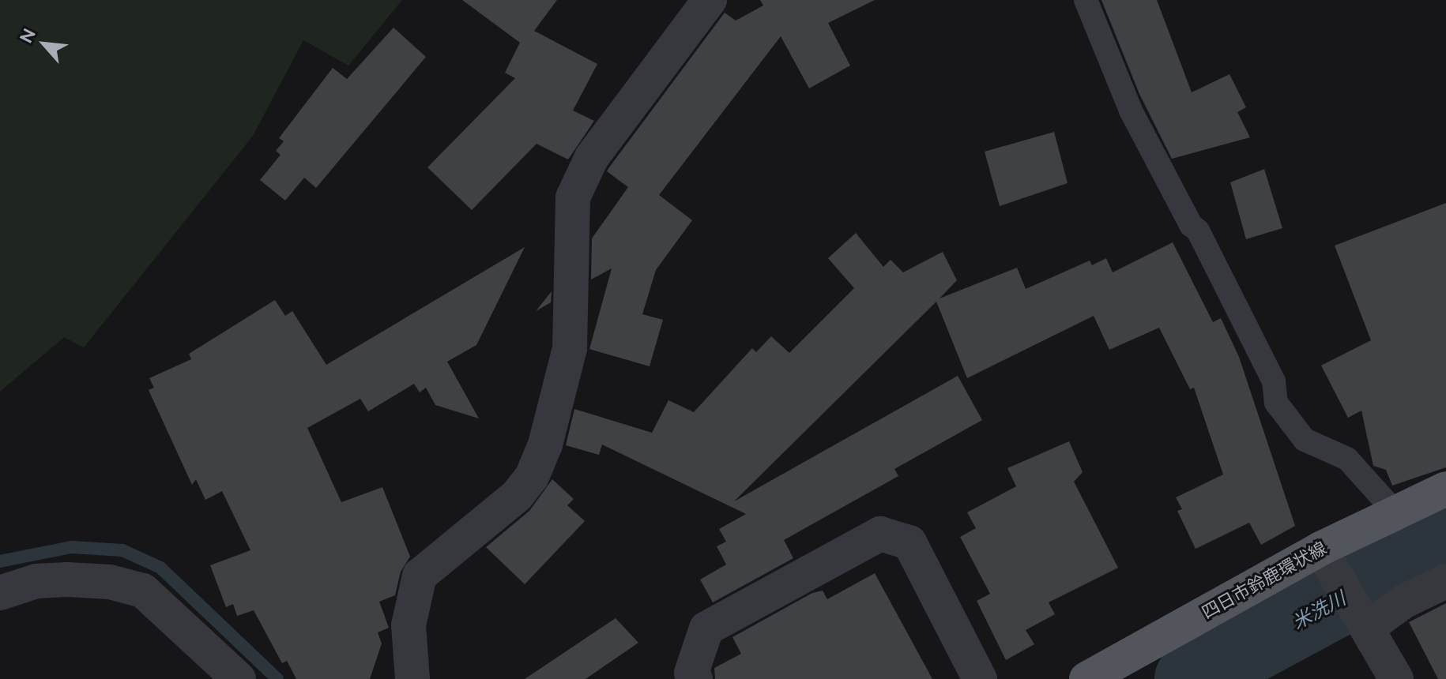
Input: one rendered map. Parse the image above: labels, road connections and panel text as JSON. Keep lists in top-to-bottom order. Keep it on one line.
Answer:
{"streets":{"main road":["四日市鈴鹿環状線"]},"water":["米洗川"],"north":"top left"}
